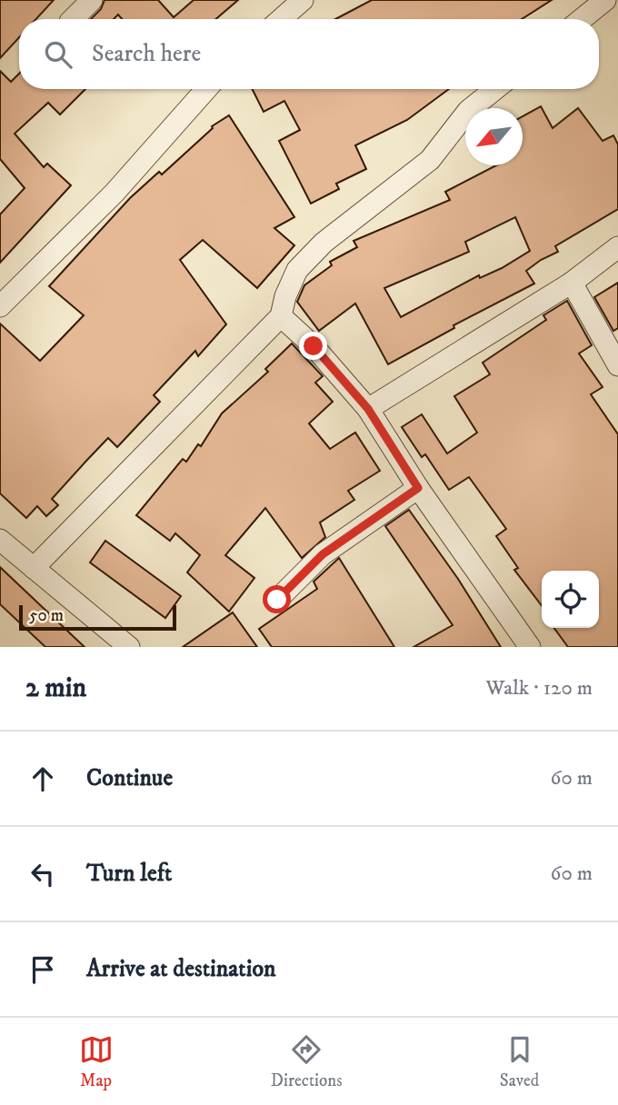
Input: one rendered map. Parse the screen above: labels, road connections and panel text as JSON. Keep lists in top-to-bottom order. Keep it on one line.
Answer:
{"scale_bar":"50 m","north":"bottom left","page":{"search":"Search here","scale":"50 m","heading":["2 min","Walk · 120 m"],"list":[["Continue","60 m"],["Turn left","60 m"],"Arrive at destination"],"nav":["Map","Directions","Saved"]}}
